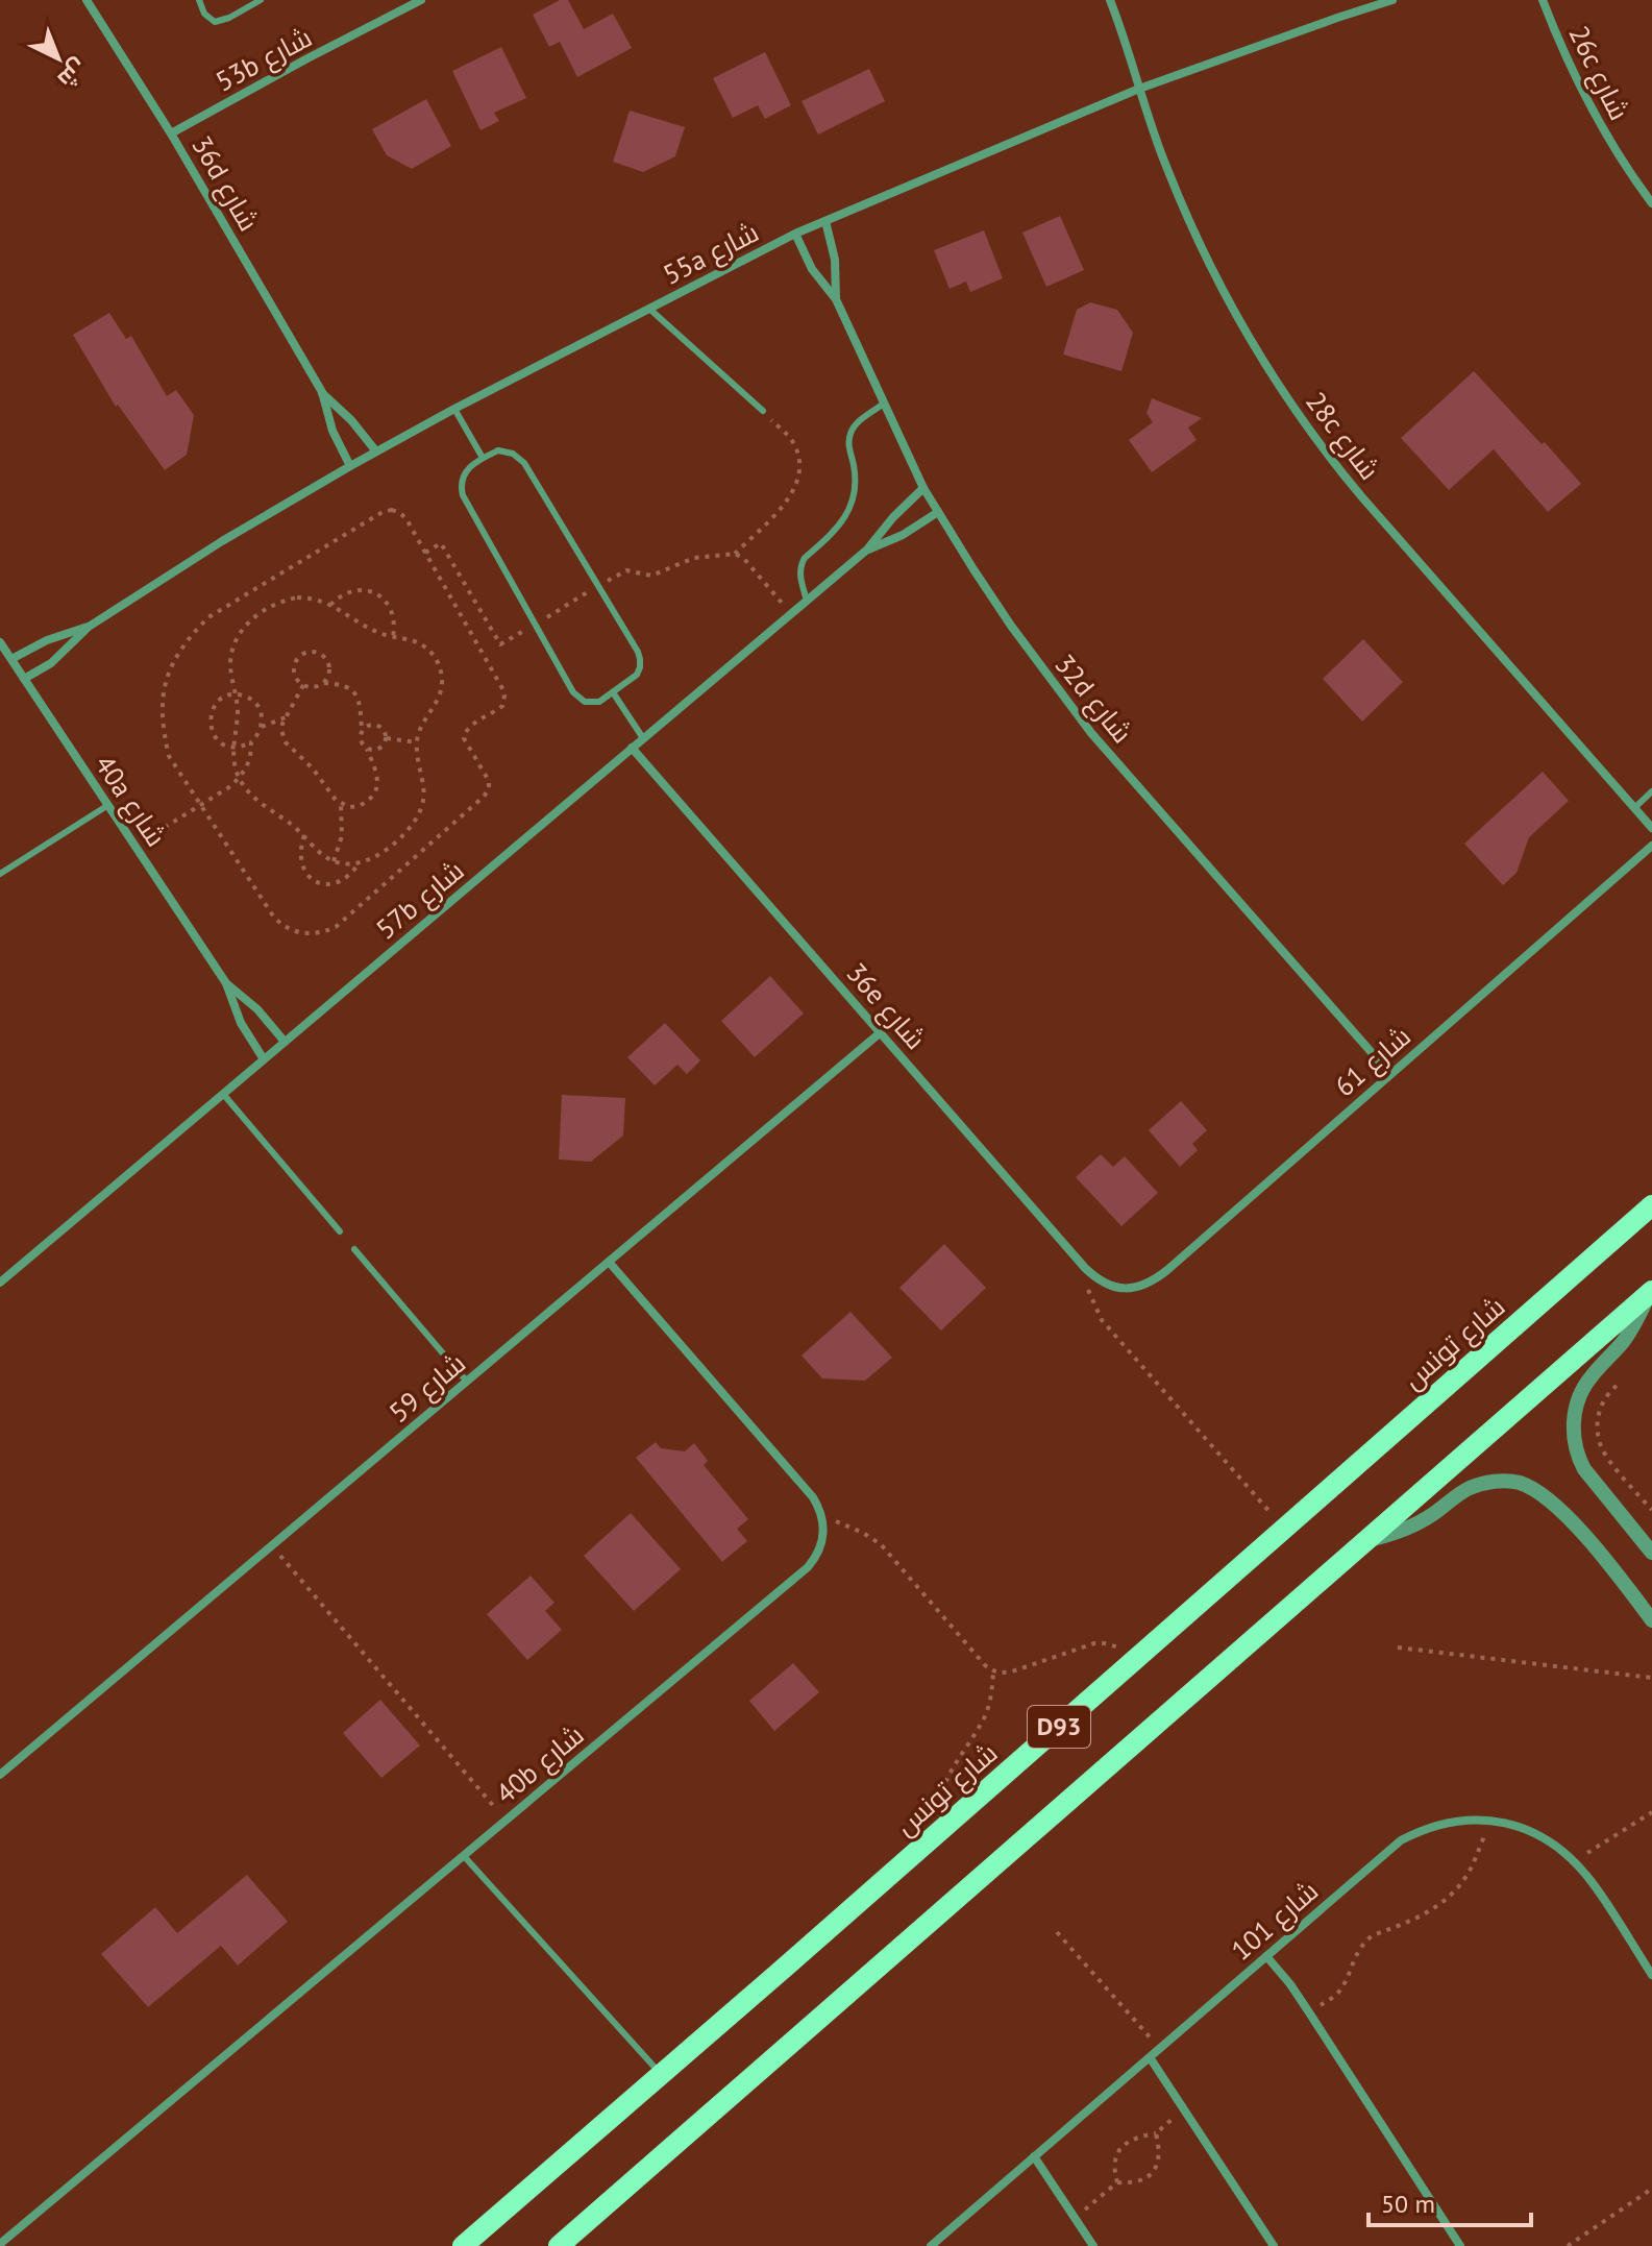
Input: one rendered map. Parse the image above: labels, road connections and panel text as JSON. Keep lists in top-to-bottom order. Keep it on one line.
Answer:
{"streets":{"main road":["شارع تونس","D93"],"street":["53b شارع","26c شارع","36d شارع","55a شارع","28c شارع","32d شارع","40a شارع","57b شارع","36e شارع","شارع 61","شارع 59","40b شارع","شارع 101"]},"crossings":[["53b شارع","36d شارع"],["36d شارع","55a شارع"],["55a شارع","28c شارع"],["55a شارع","32d شارع"],["55a شارع","40a شارع"],["32d شارع","57b شارع"],["32d شارع","شارع 61"],["40a شارع","57b شارع"],["57b شارع","36e شارع"],["36e شارع","شارع 61"],["36e شارع","شارع 59"]],"scale_bar":"50 m","north":"bottom right"}
